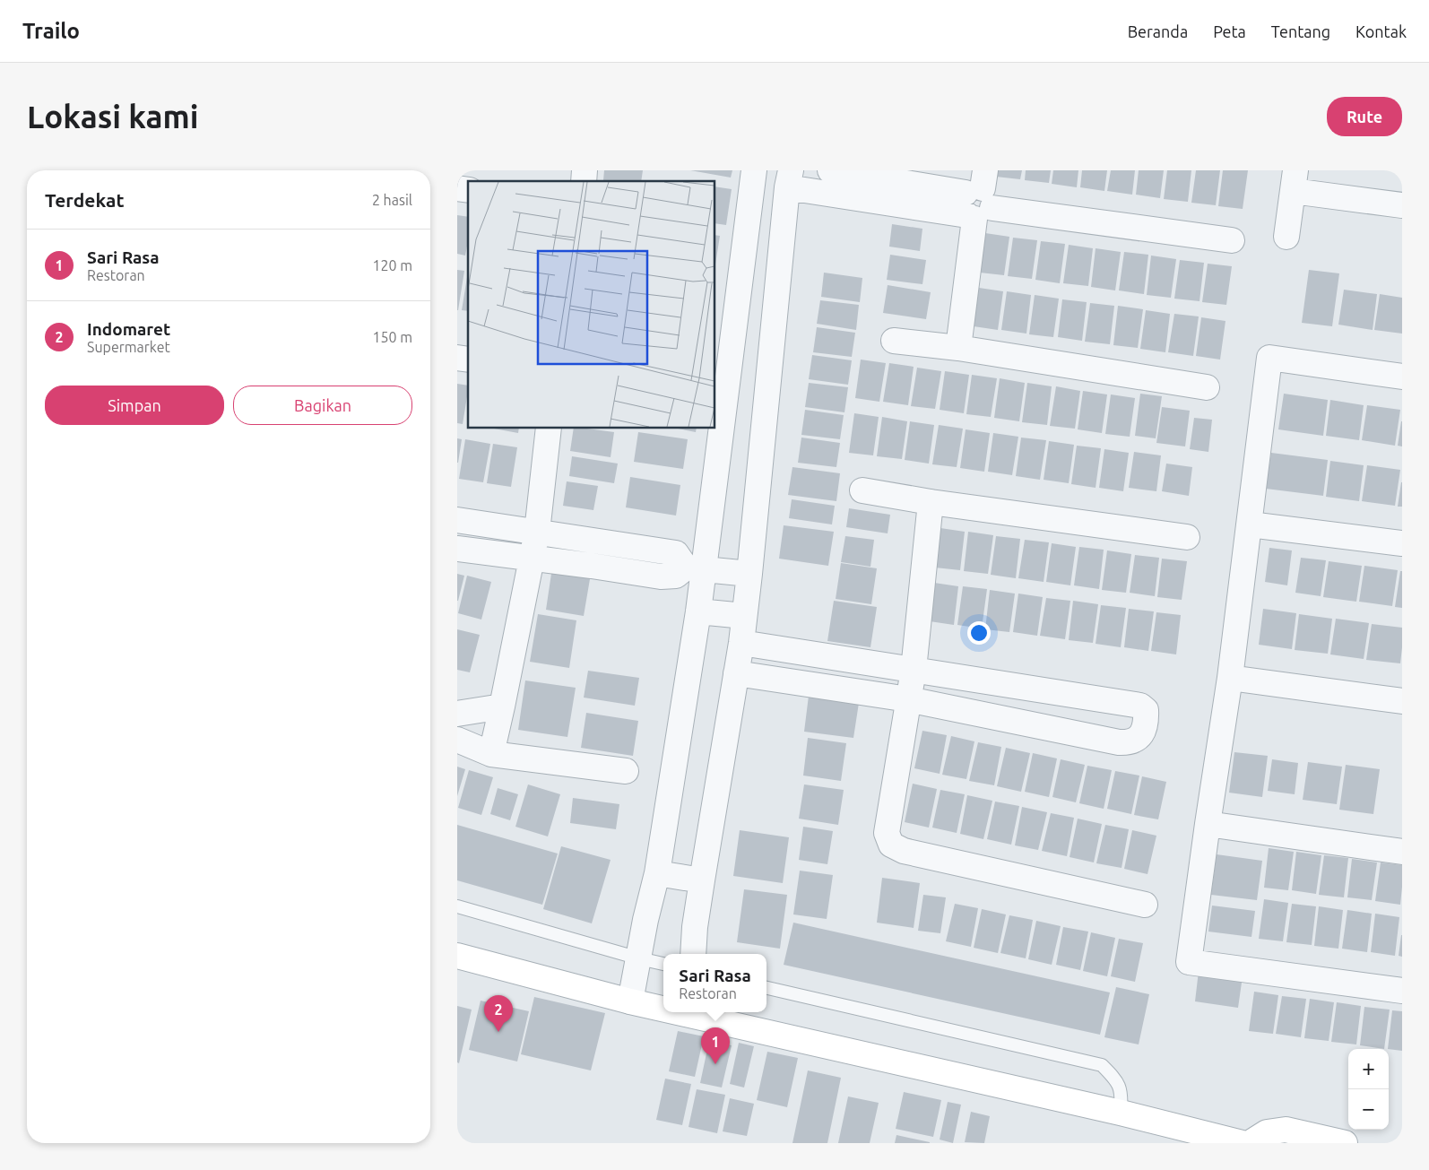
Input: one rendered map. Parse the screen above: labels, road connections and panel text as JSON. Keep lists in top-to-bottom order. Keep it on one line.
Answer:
{"page":{"header":"Trailo","nav":["Beranda","Peta","Tentang","Kontak"],"buttons":["Rute",["Simpan","Bagikan"]],"title":"Lokasi kami","heading":["Terdekat","2 hasil"],"list":[{"mark":"1","name":"Sari Rasa","note":"Restoran","value":"120 m"},{"mark":"2","name":"Indomaret","note":"Supermarket","value":"150 m"}],"popup":["Sari Rasa","Restoran"],"pins":["2","1"],"map_buttons":["+","−"]}}
